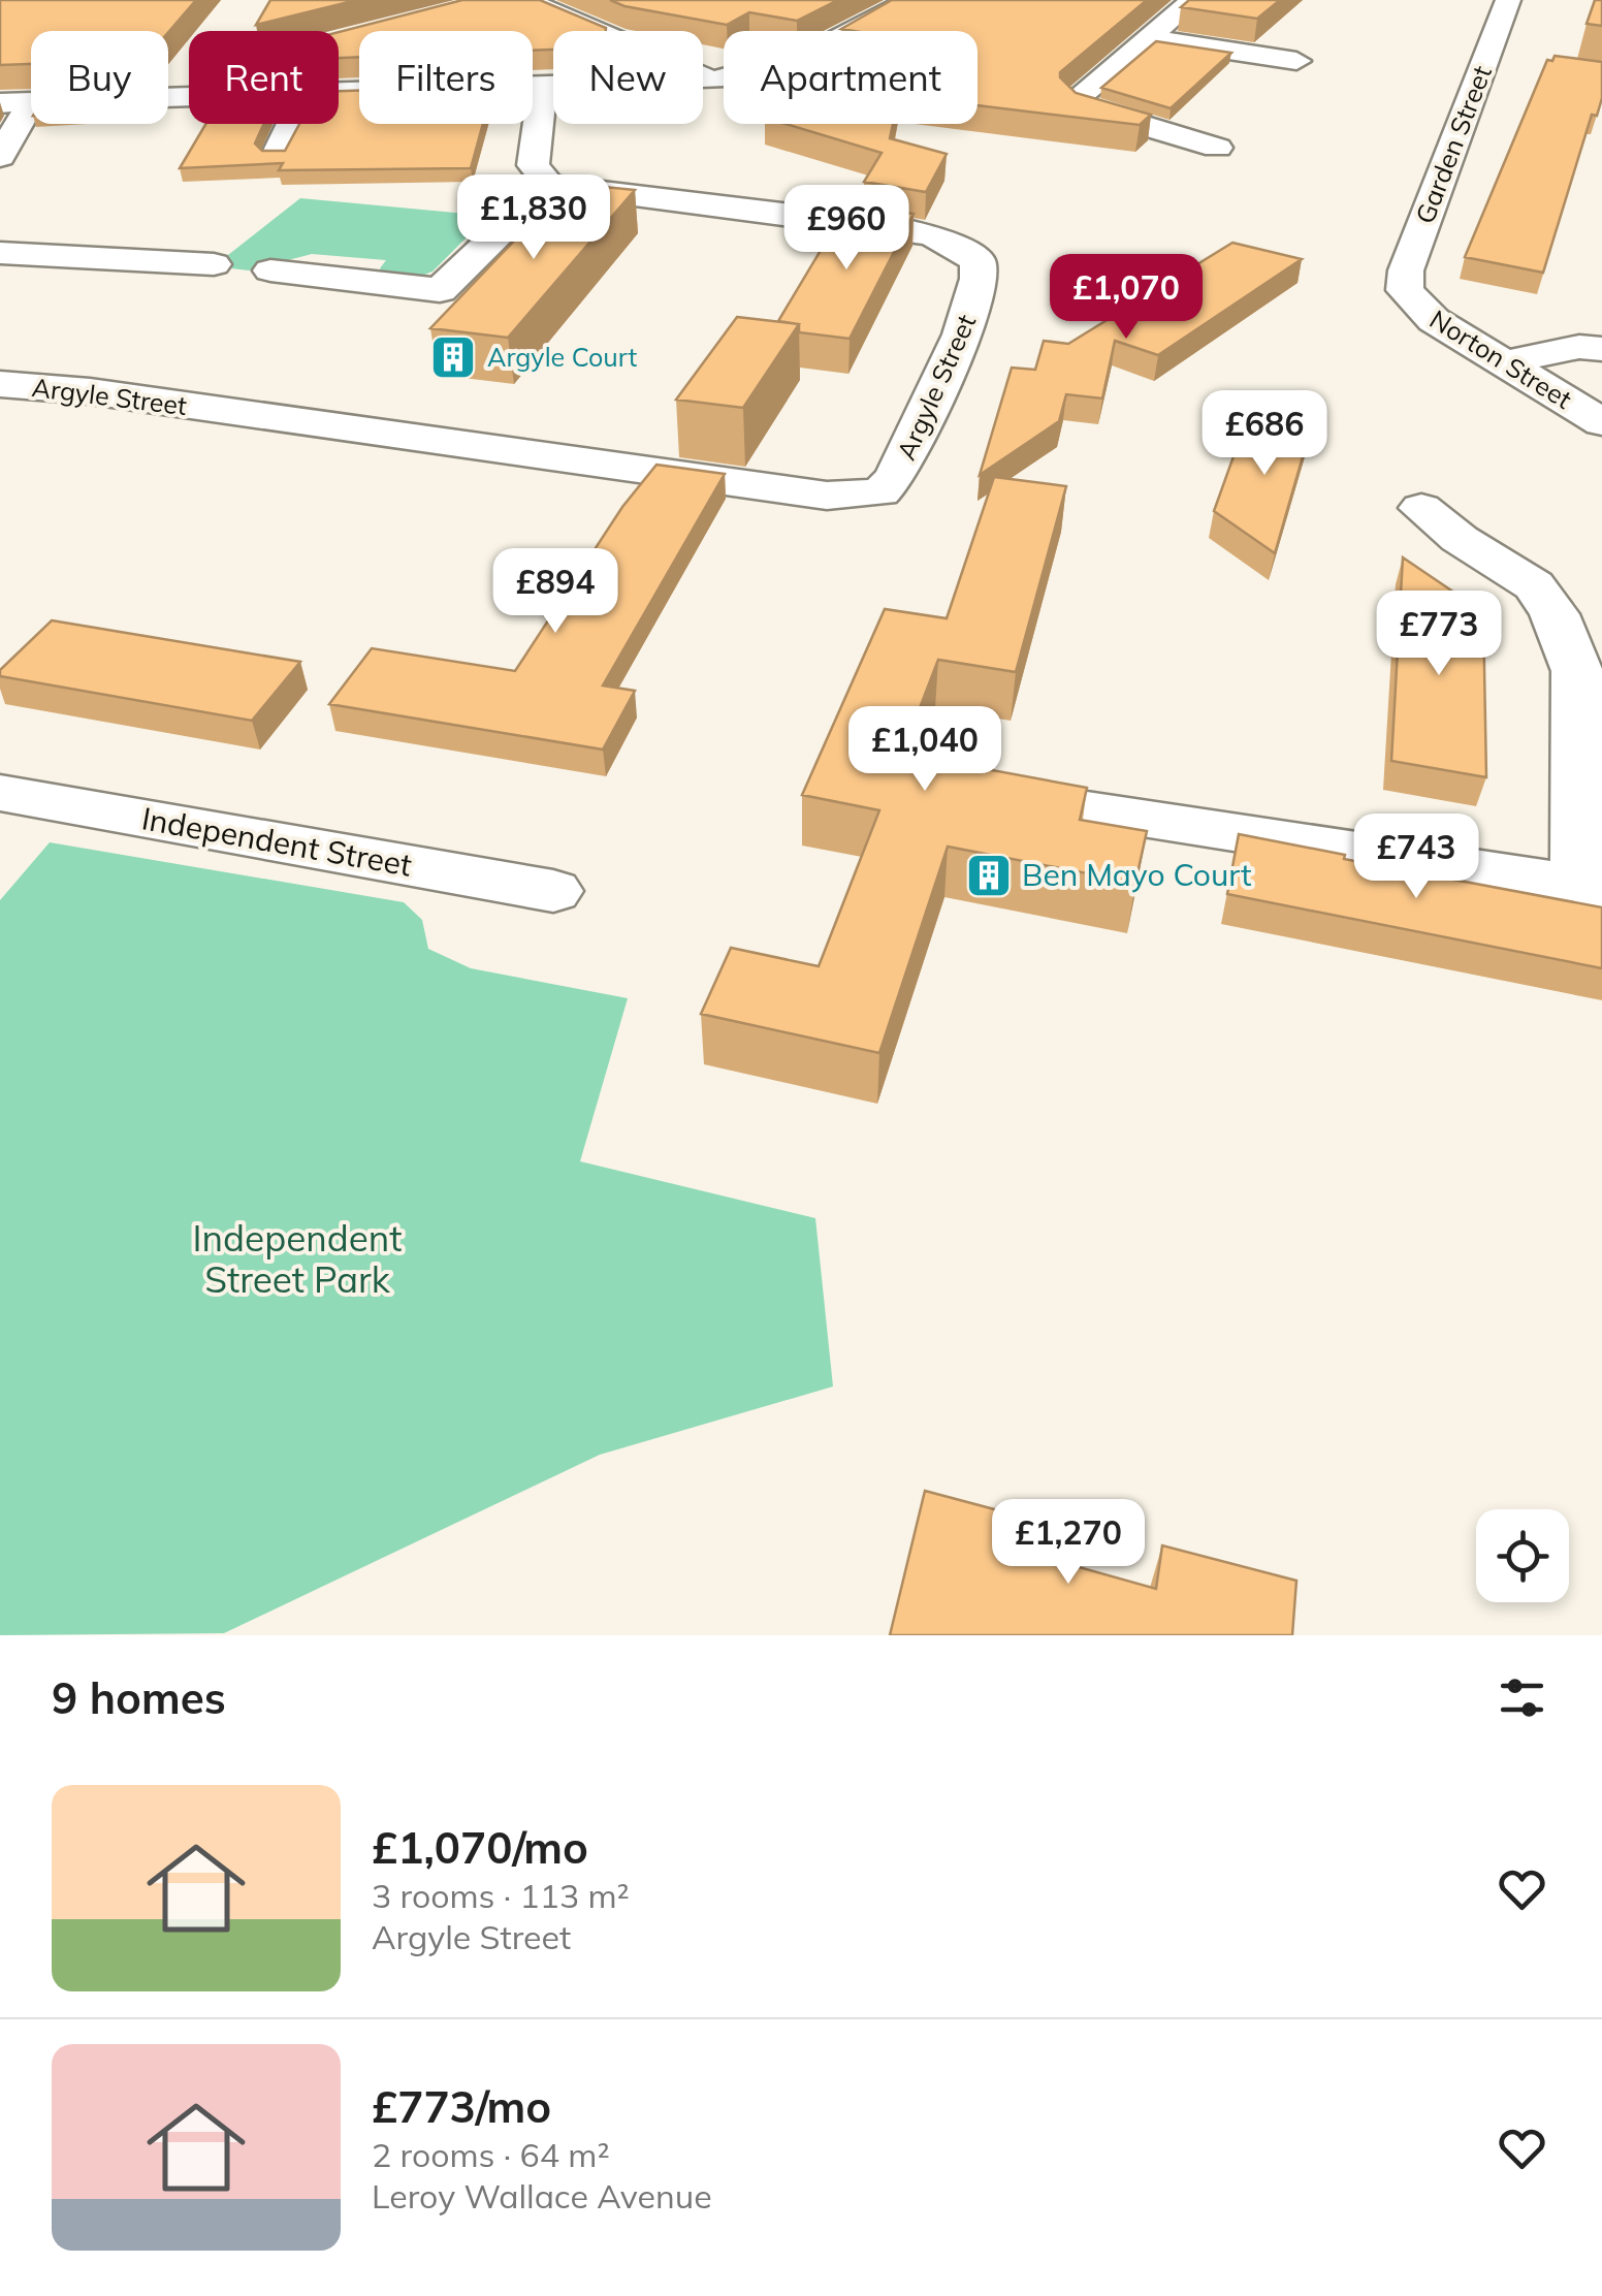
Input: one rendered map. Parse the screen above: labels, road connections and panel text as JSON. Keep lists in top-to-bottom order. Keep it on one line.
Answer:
{"streets":{"street":["Garden Street","Norton Street","Argyle Street","Independent Street"]},"crossings":[["Garden Street","Norton Street"]],"parks":["Independent Street Park"],"places":{"building":["Argyle Court","Ben Mayo Court"]},"page":{"chip":["Buy","Rent","Filters","New","Apartment"],"price":["£1,830","£960","£1,070","£686","£894","£773","£1,040","£743","£1,270"],"heading":"9 homes","list":[{"name":"£1,070/mo","note":"3 rooms · 113 m² · Argyle Street"},{"name":"£773/mo","note":"2 rooms · 64 m² · Leroy Wallace Avenue"}]}}
